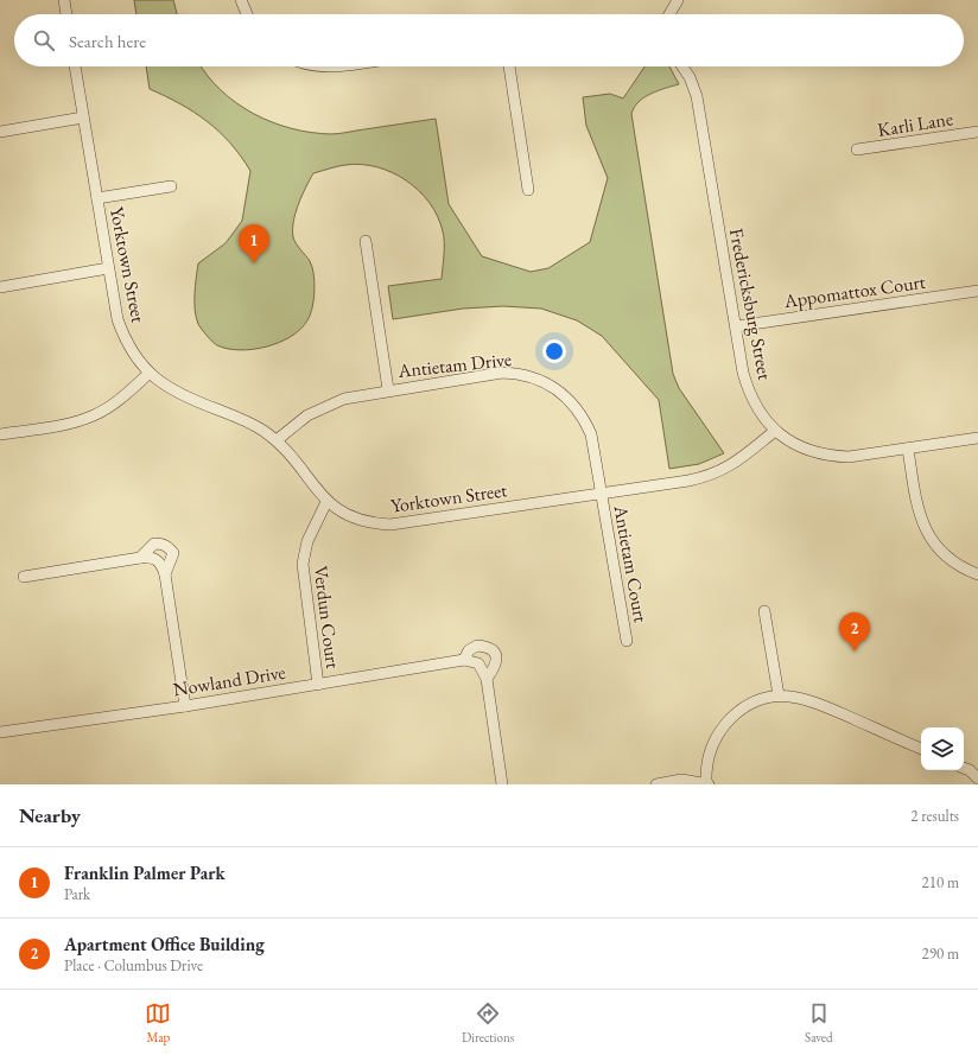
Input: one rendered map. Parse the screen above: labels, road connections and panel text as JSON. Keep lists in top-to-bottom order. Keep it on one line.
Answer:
{"streets":{"street":["Karli Lane","Yorktown Street","Appomattox Court","Fredericksburg Street","Antietam Drive","Antietam Court","Verdun Court","Nowland Drive"]},"crossings":[["Yorktown Street","Fredericksburg Street"],["Yorktown Street","Antietam Drive"],["Yorktown Street","Antietam Court"],["Yorktown Street","Verdun Court"],["Appomattox Court","Fredericksburg Street"],["Antietam Drive","Antietam Court"],["Verdun Court","Nowland Drive"]],"page":{"search":"Search here","pins":["1","2"],"heading":["Nearby","2 results"],"list":[{"mark":"1","name":"Franklin Palmer Park","note":"Park","value":"210 m"},{"mark":"2","name":"Apartment Office Building","note":"Place · Columbus Drive","value":"290 m"}],"nav":["Map","Directions","Saved"]}}
